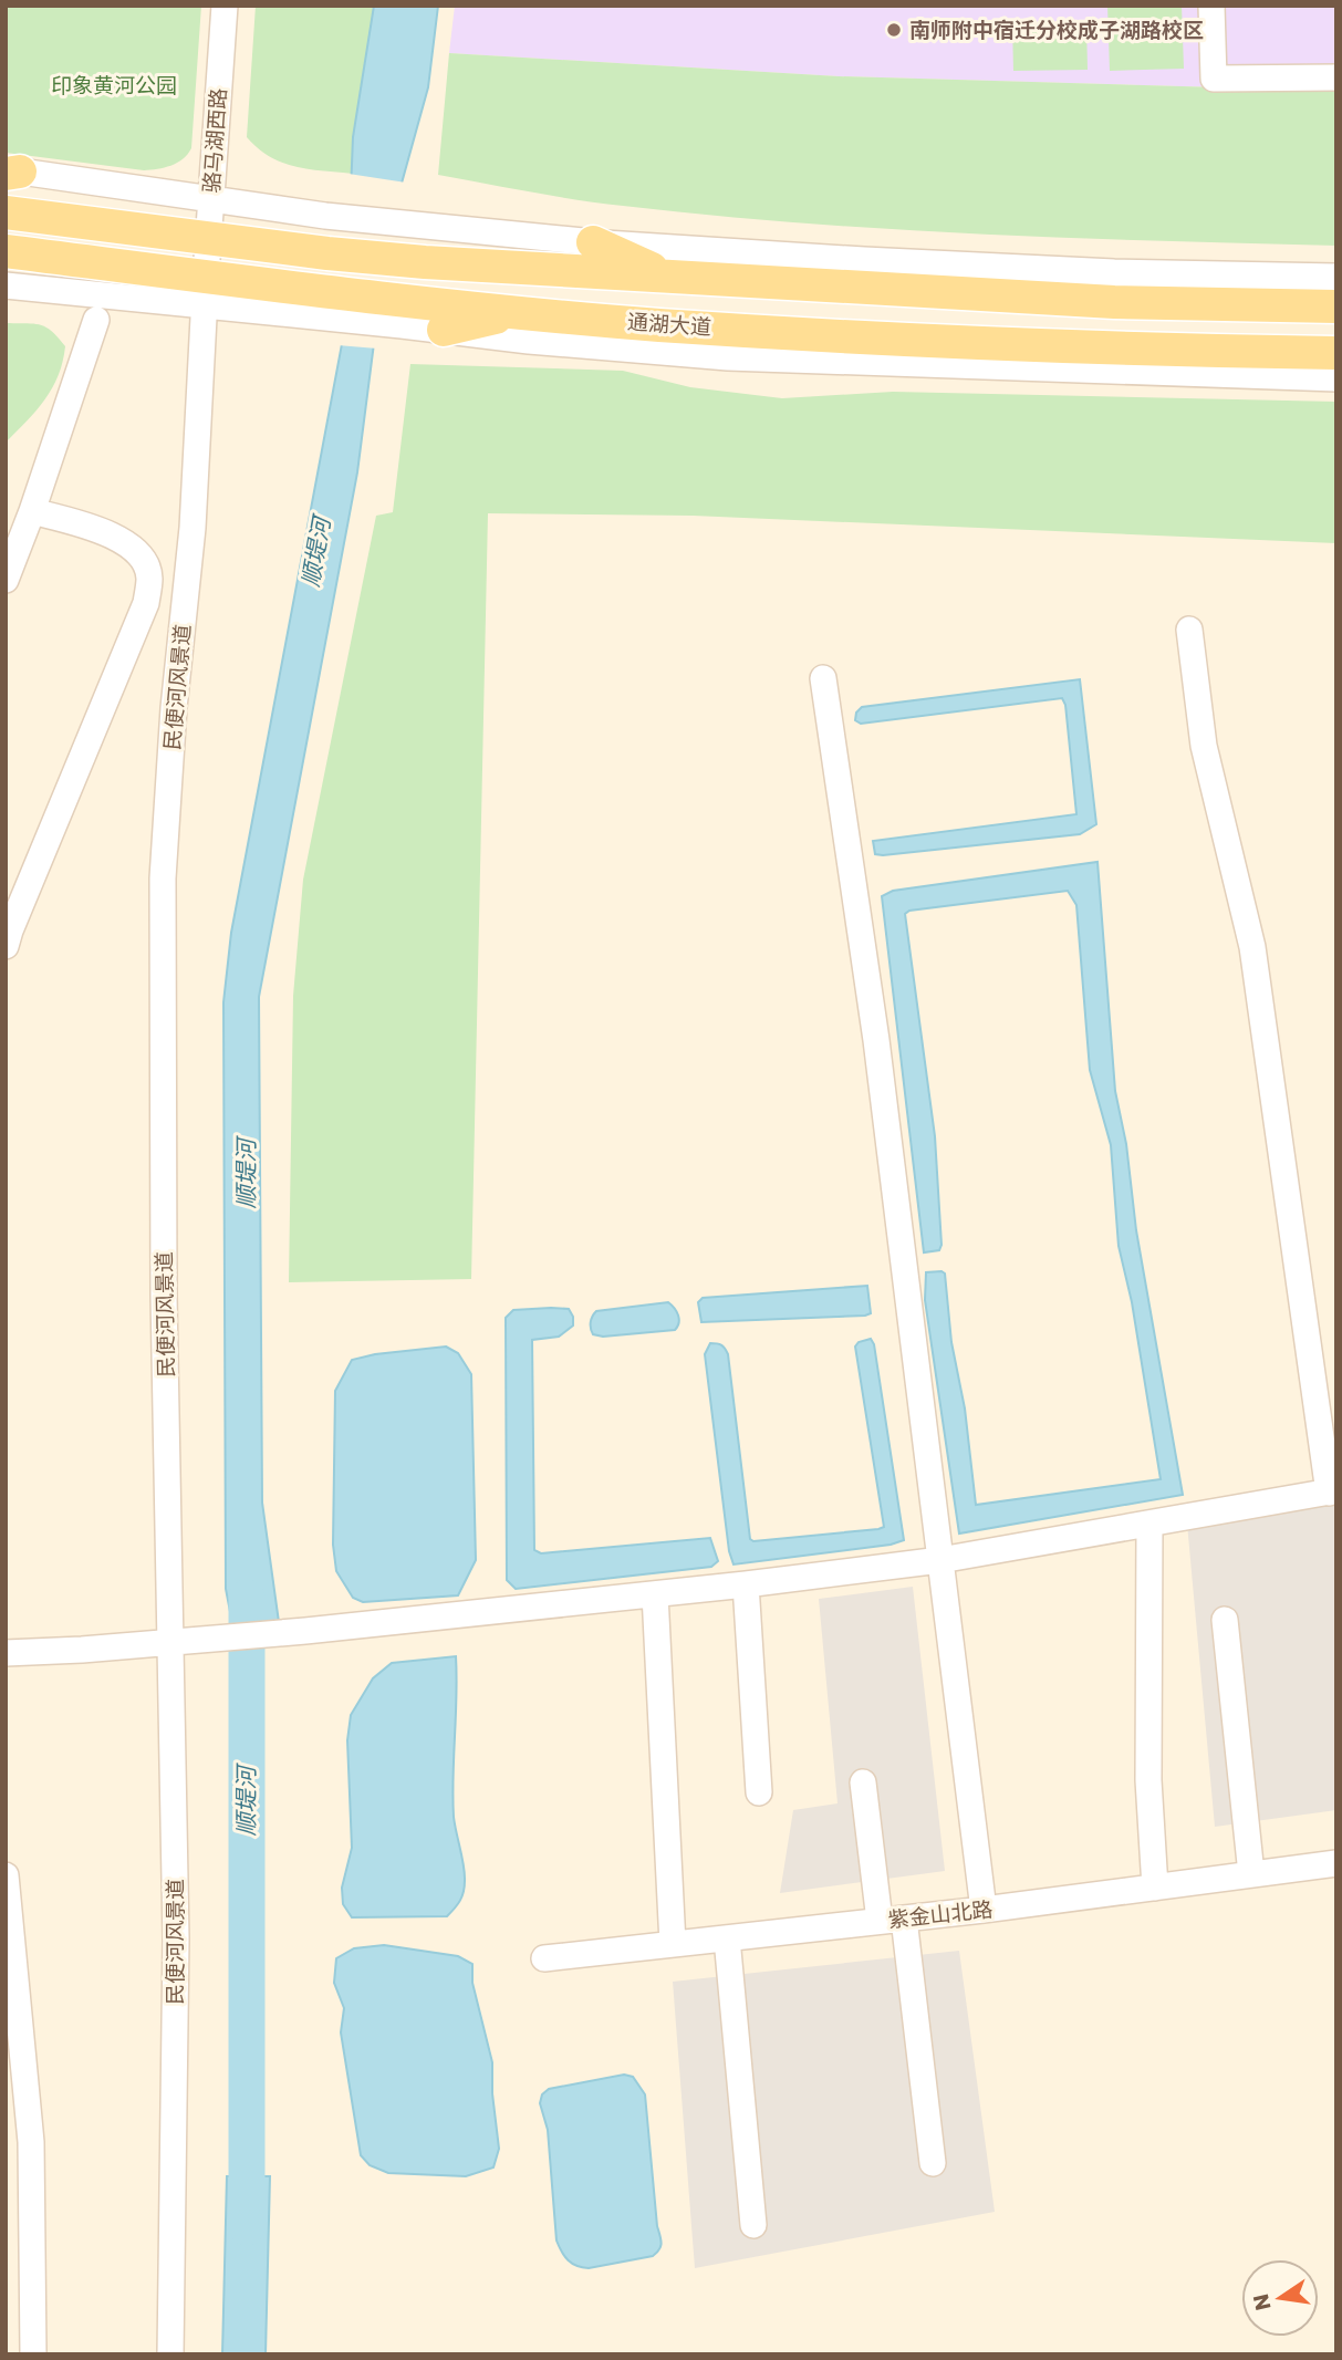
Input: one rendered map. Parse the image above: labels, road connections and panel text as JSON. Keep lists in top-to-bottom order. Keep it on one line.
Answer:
{"streets":{"main road":["通湖大道"],"street":["骆马湖西路","民便河风景道","紫金山北路"]},"crossings":[["骆马湖西路","通湖大道"],["骆马湖西路","民便河风景道"],["通湖大道","民便河风景道"]],"water":["顺堤河"],"parks":["印象黄河公园"],"places":["南师附中宿迁分校成子湖路校区"],"north":"left"}
